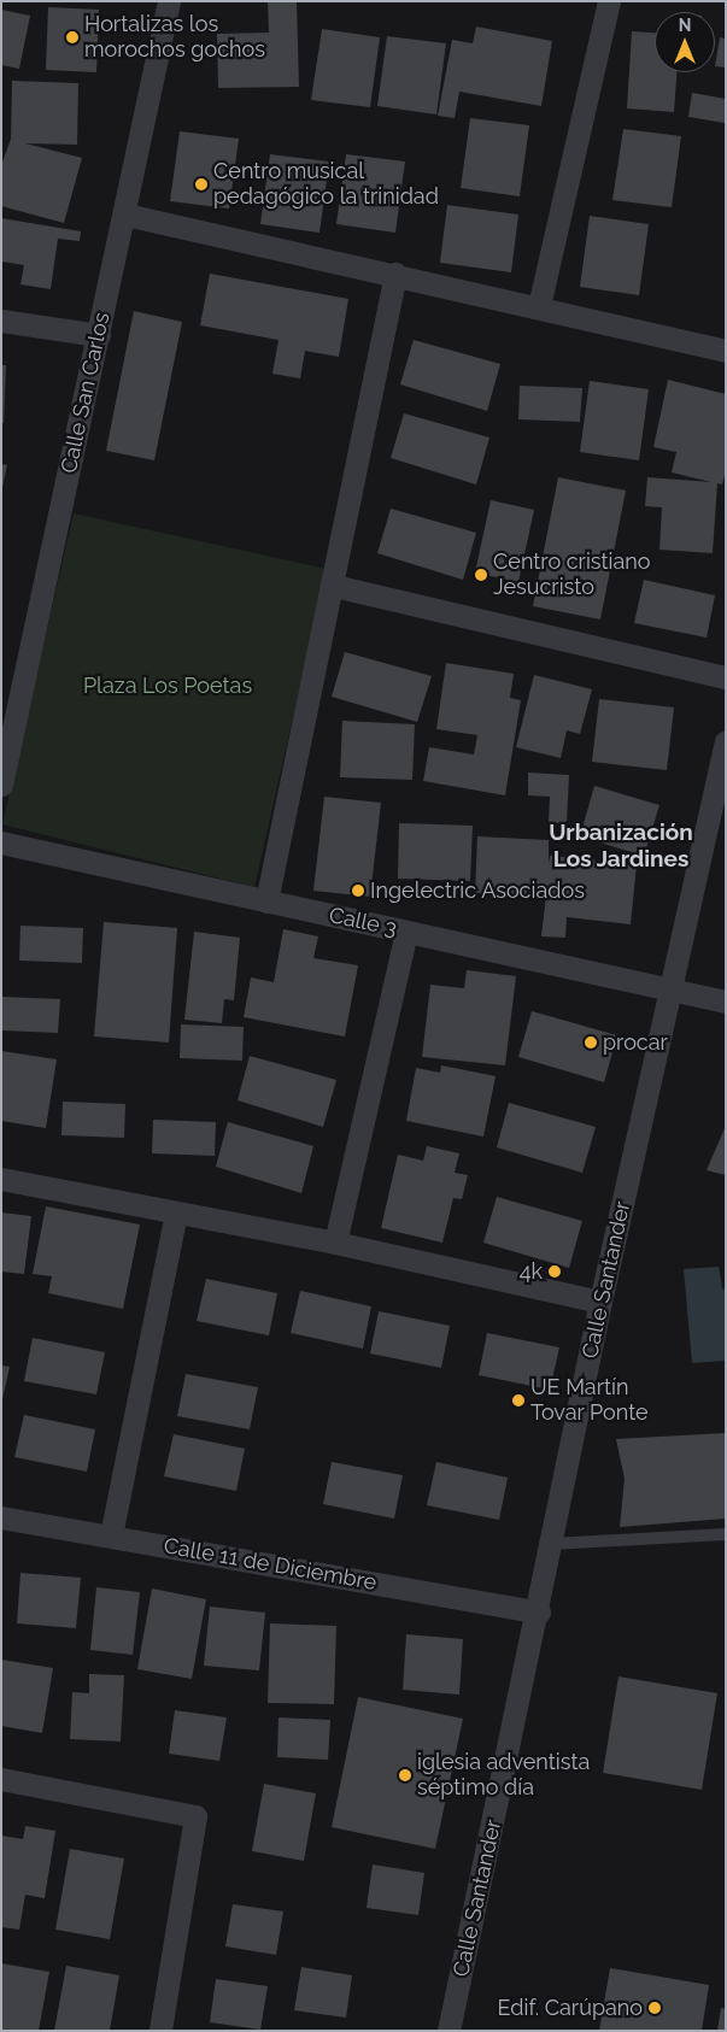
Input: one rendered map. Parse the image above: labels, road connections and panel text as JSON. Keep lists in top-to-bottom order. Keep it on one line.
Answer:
{"streets":{"street":["Calle San Carlos","Calle 3","Calle Santander","Calle 11 de Diciembre"]},"crossings":[["Calle 3","Calle Santander"],["Calle Santander","Calle 11 de Diciembre"]],"districts":["Urbanización Los Jardines"],"parks":["Plaza Los Poetas"],"places":["Hortalizas los morochos gochos","Centro musical pedagógico la trinidad","Centro cristiano Jesucristo","Ingelectric Asociados","procar","4k","UE Martín Tovar Ponte","iglesia adventista séptimo día","Edif. Carúpano"],"north":"top"}
